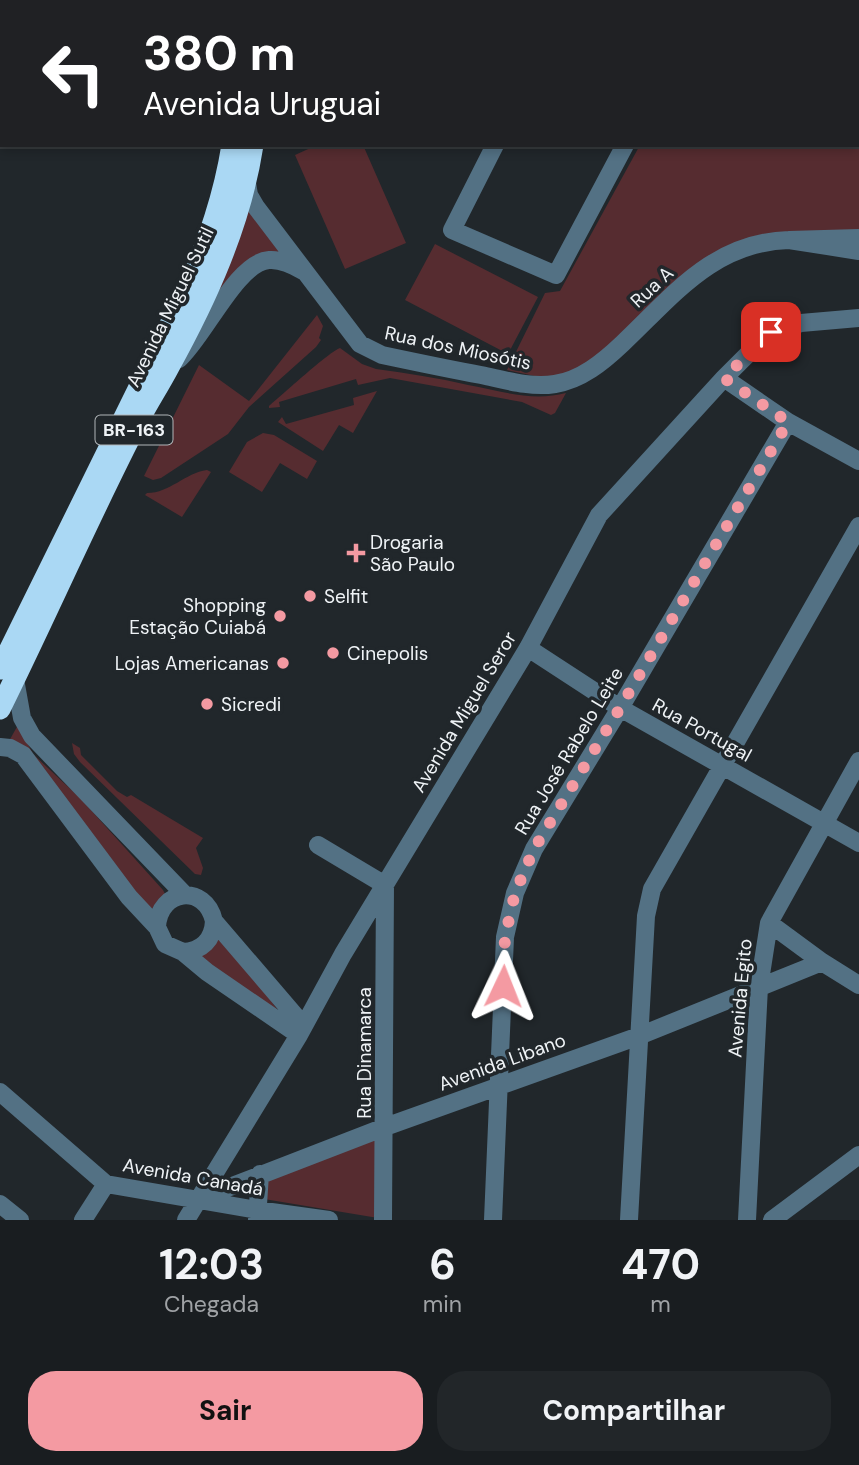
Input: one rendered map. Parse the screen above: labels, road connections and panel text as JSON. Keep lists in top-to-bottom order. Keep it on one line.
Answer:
{"streets":{"highway":["Avenida Miguel Sutil","BR-163"],"street":["Rua A","Rua dos Miosótis","Avenida Miguel Seror","Rua Portugal","Rua José Rabelo Leite","Avenida Egito","Rua Dinamarca","Avenida Libano","Avenida Canadá"]},"crossings":[["Rua A","Rua dos Miosótis"],["Avenida Miguel Sutil","Rua dos Miosótis"],["Avenida Miguel Seror","Rua Portugal"],["Avenida Miguel Seror","Rua Dinamarca"],["Avenida Miguel Seror","Avenida Libano"],["Avenida Miguel Seror","Avenida Canadá"],["Rua Portugal","Rua José Rabelo Leite"],["Rua Portugal","Avenida Egito"],["Rua José Rabelo Leite","Avenida Libano"],["Avenida Egito","Avenida Libano"],["Rua Dinamarca","Avenida Libano"],["Avenida Libano","Avenida Canadá"]],"places":{"health":["Drogaria São Paulo"],"other":["Selfit","Shopping Estação Cuiabá","Cinepolis","Lojas Americanas","Sicredi"]},"page":{"turn":["380 m","Avenida Uruguai"],"eta":["12:03","Chegada","6","min","470","m"],"buttons":["Sair","Compartilhar"]}}
